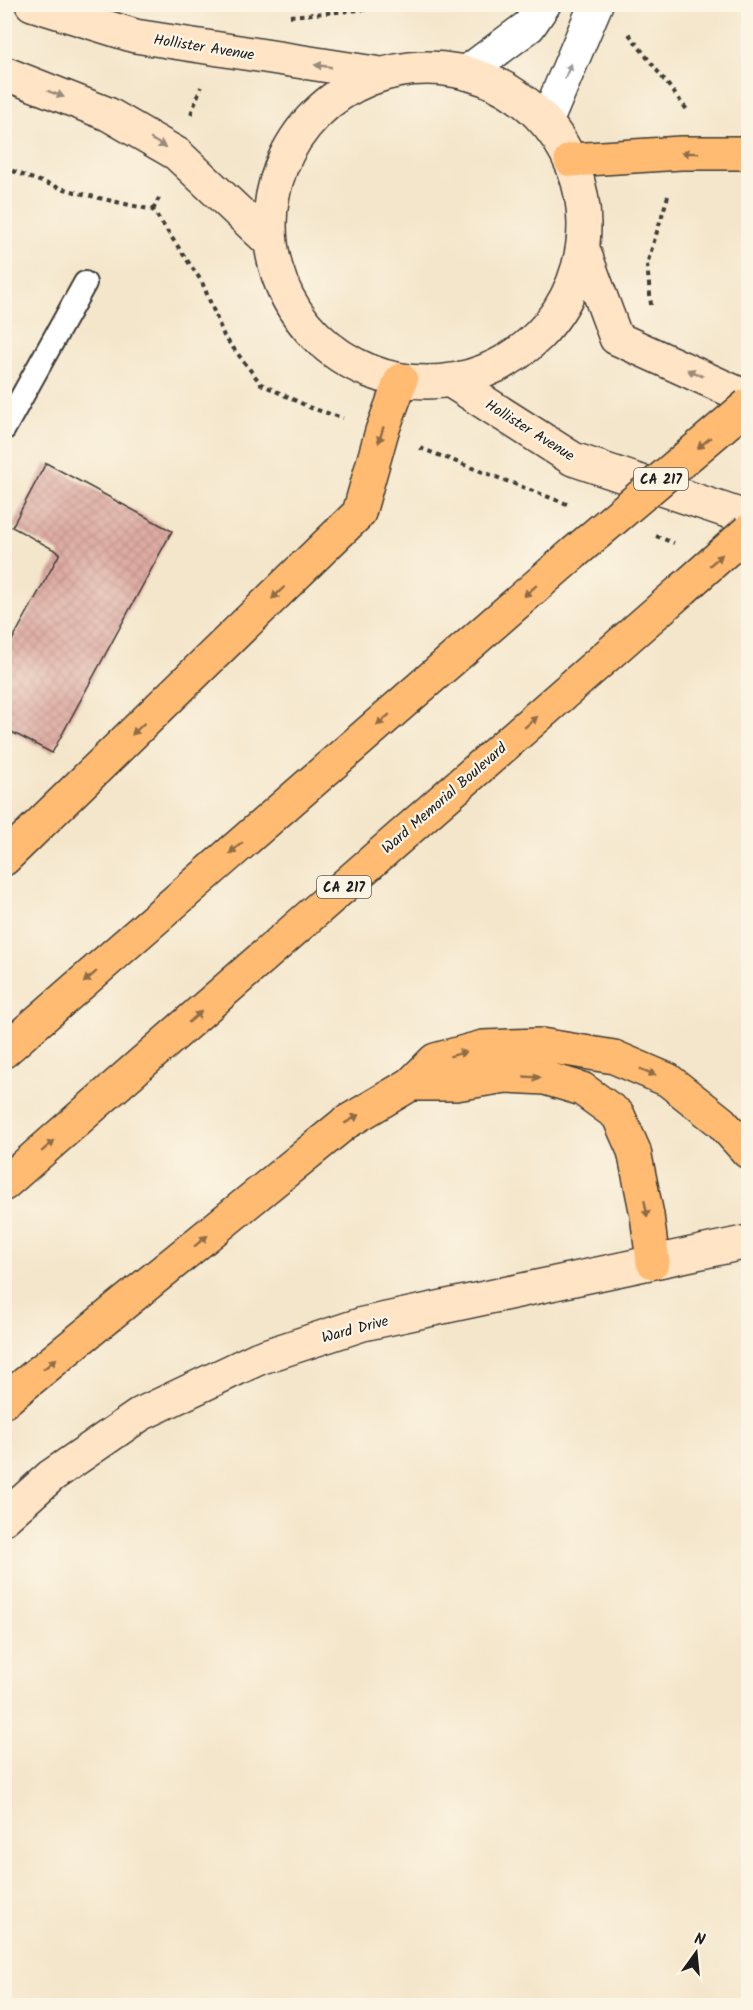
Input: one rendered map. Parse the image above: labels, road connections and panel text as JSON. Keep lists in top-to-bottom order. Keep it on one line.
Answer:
{"streets":{"highway":["CA 217","Ward Memorial Boulevard"],"main road":["Hollister Avenue","Ward Drive"]},"north":"top"}
